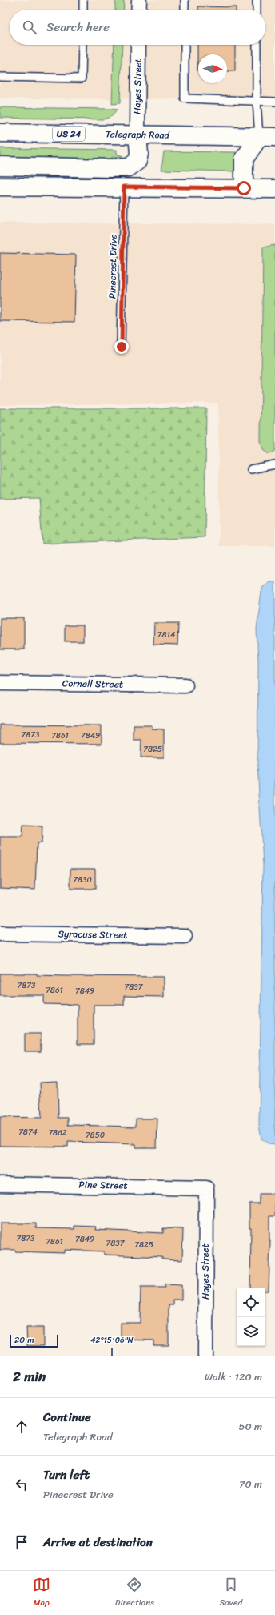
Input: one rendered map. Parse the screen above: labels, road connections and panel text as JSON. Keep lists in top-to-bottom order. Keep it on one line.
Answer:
{"streets":{"main road":["US 24","Telegraph Road"],"street":["Hayes Street","Cornell Street","Syracuse Street","Pine Street"],"lane":["Pinecrest Drive"]},"crossings":[["Hayes Street","Telegraph Road"],["Hayes Street","Pine Street"]],"house_numbers":["7814","7873","7861","7849","7825","7830","7873","7837","7861","7849","7874","7862","7850","7873","7849","7861","7837","7825"],"scale_bar":"20 m","north":"right","page":{"search":"Search here","scale":"20 m","heading":["2 min","Walk · 120 m"],"list":[["Continue","Telegraph Road","50 m"],["Turn left","Pinecrest Drive","70 m"],"Arrive at destination"],"nav":["Map","Directions","Saved"]},"coordinates":["42°15'06\"N"]}
